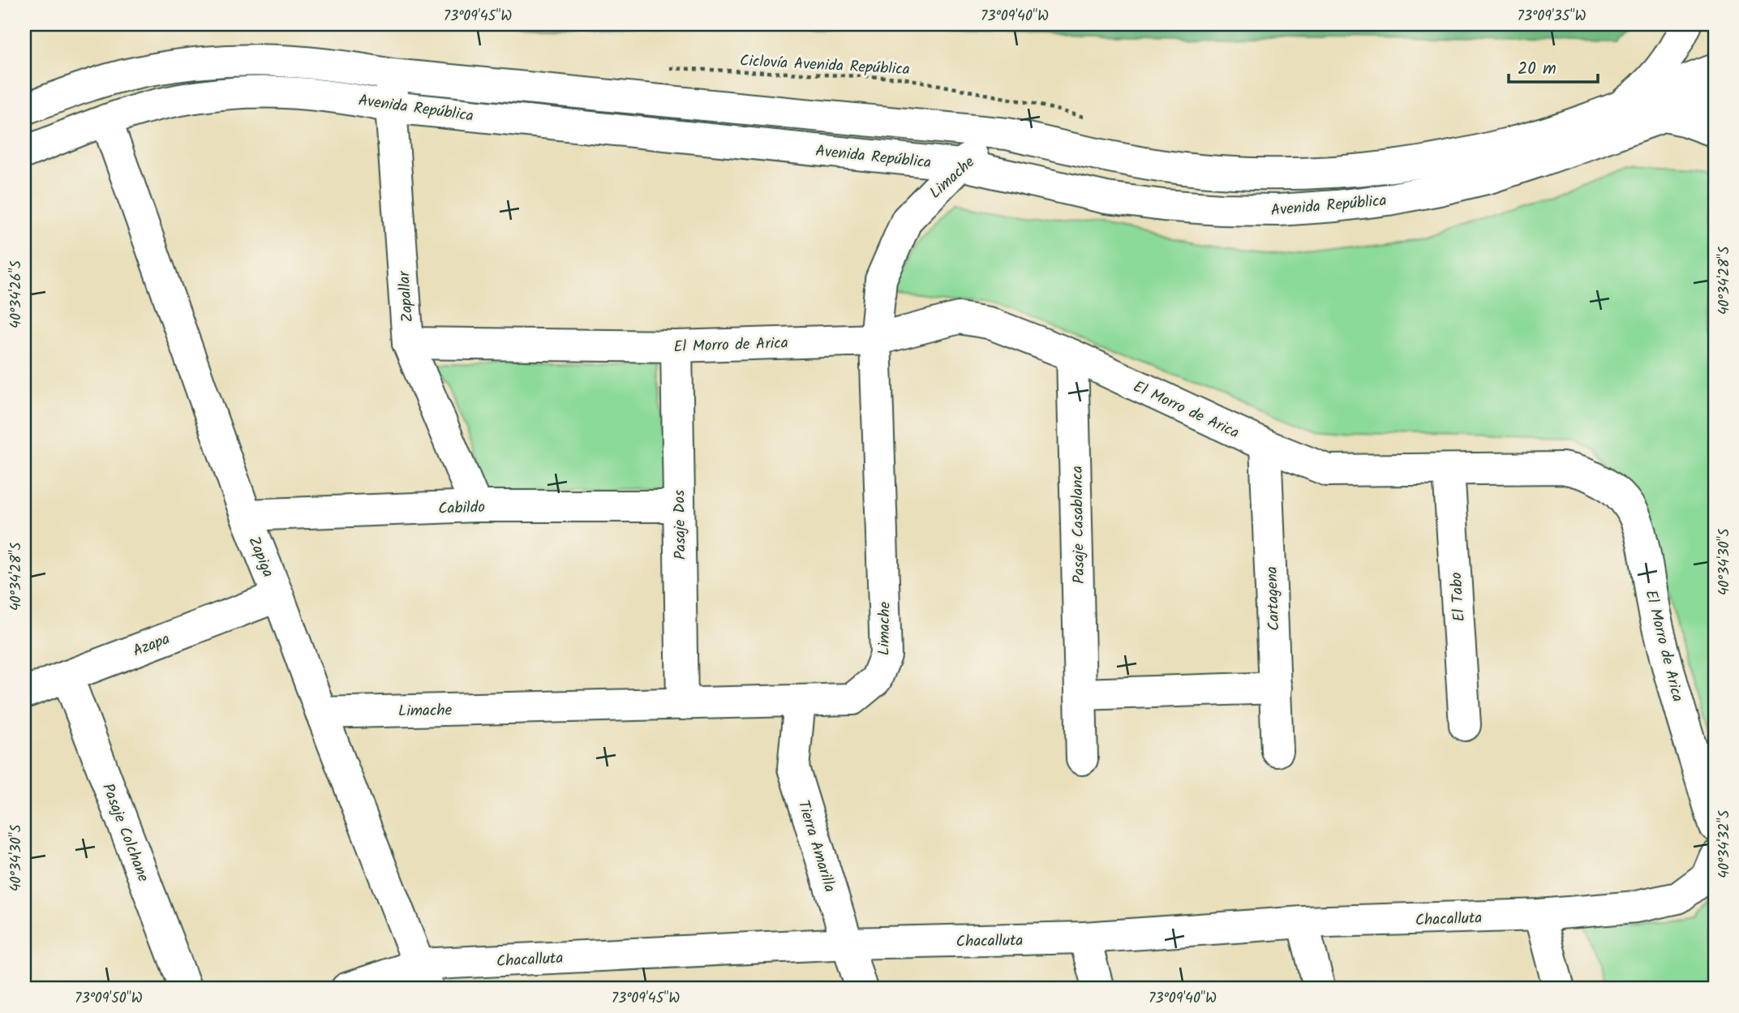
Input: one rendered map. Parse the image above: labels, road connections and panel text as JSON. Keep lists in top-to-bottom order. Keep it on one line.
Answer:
{"streets":{"street":["Avenida República","Limache","Zapallar","El Morro de Arica","Cabildo","Pasaje Dos","Pasaje Casablanca","Zapiga","El Tabo","Cartagena","Azapa","Pasaje Colchane","Tierra Amarilla","Chacalluta"],"path":["Ciclovía Avenida República"]},"crossings":[["Avenida República","Limache"],["Avenida República","Zapallar"],["Avenida República","Zapiga"],["Limache","El Morro de Arica"],["Limache","Pasaje Dos"],["Limache","Zapiga"],["Limache","Tierra Amarilla"],["Zapallar","El Morro de Arica"],["Zapallar","Cabildo"],["El Morro de Arica","Pasaje Dos"],["El Morro de Arica","Pasaje Casablanca"],["El Morro de Arica","El Tabo"],["El Morro de Arica","Cartagena"],["Cabildo","Pasaje Dos"],["Cabildo","Zapiga"],["Zapiga","Azapa"],["Zapiga","Chacalluta"],["Azapa","Pasaje Colchane"],["Tierra Amarilla","Chacalluta"]],"scale_bar":"20 m","coordinates":["73°09'45\"W","73°09'40\"W","73°09'35\"W","40°34'28\"S","40°34'26\"S","40°34'30\"S","40°34'32\"S","73°09'50\"W"]}
